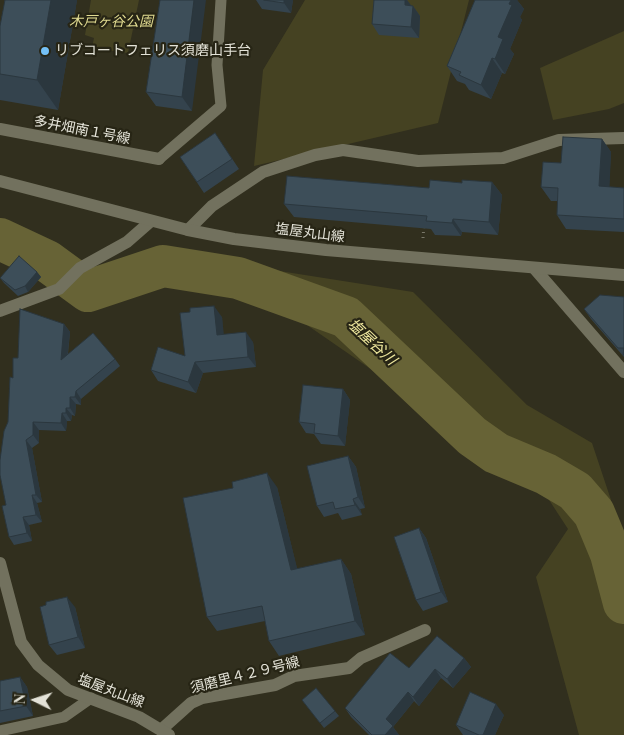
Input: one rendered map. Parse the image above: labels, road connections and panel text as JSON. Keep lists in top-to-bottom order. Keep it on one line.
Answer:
{"streets":{"street":["多井畑南１号線","塩屋丸山線","須磨里４２９号線"]},"crossings":[["塩屋丸山線","須磨里４２９号線"]],"water":["塩屋谷川"],"parks":["木戸ヶ谷公園"],"places":["リブコートフェリス須磨山手台"],"north":"left"}
